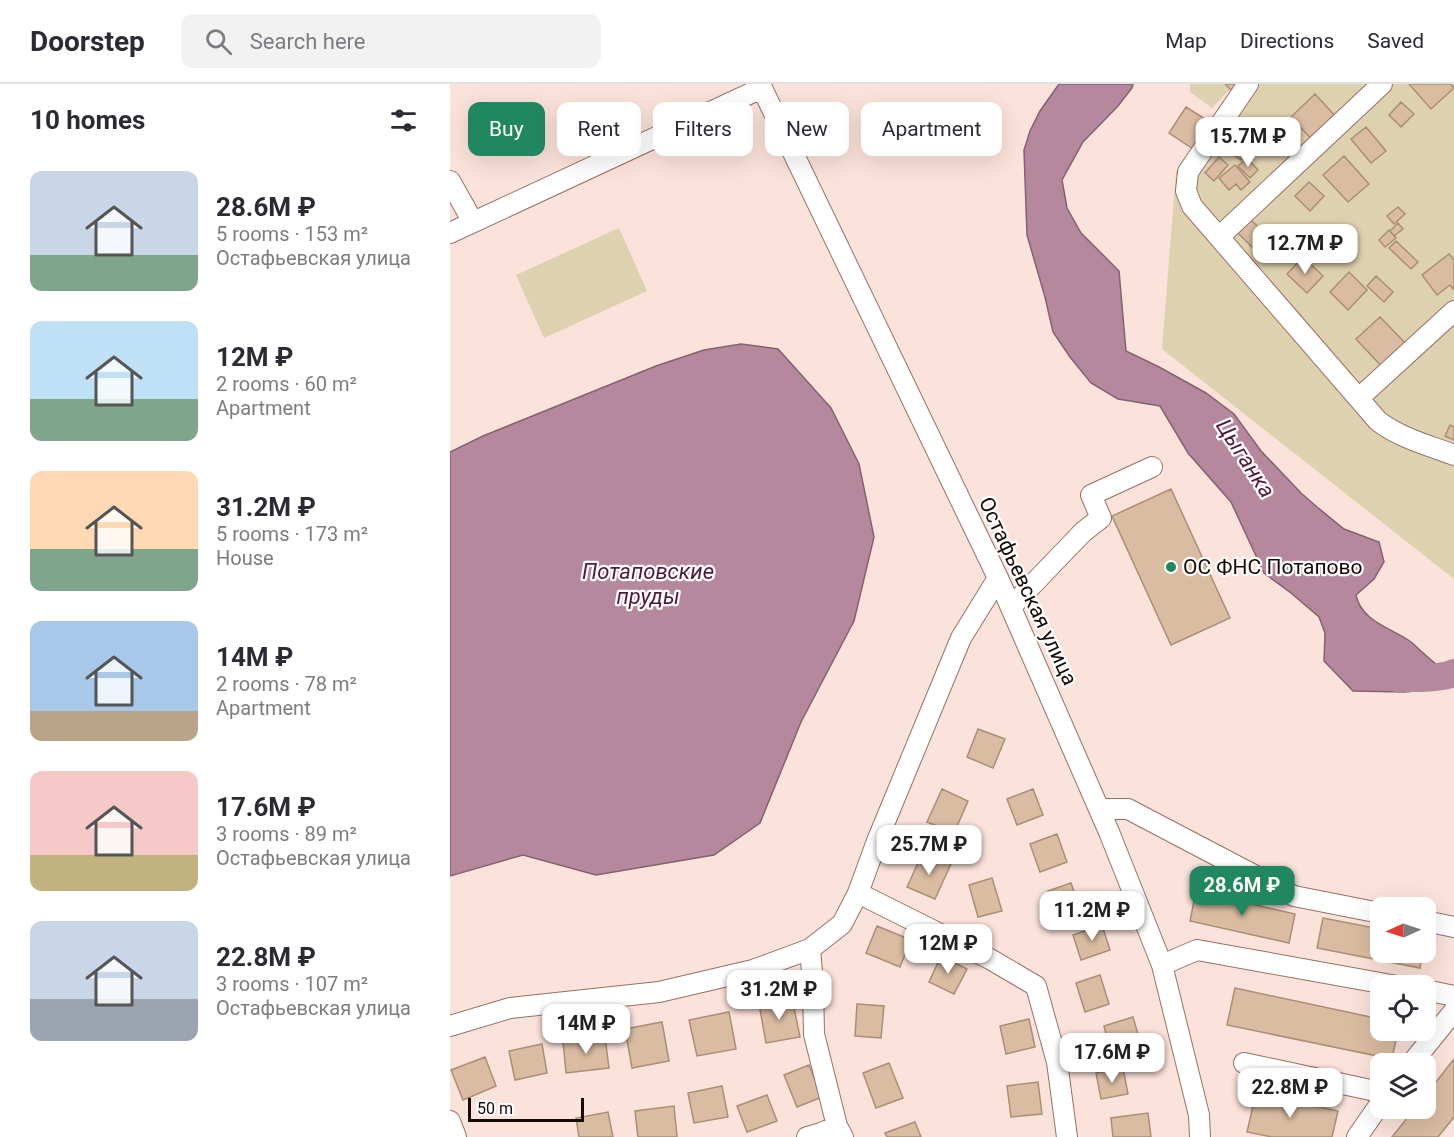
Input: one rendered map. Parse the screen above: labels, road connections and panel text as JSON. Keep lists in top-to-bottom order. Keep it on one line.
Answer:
{"streets":{"street":["Остафьевская улица"]},"water":["Цыганка","Потаповские пруды"],"places":["ОС ФНС Потапово"],"scale_bar":"50 m","north":"left","page":{"header":"Doorstep","search":"Search here","nav":["Map","Directions","Saved"],"heading":"10 homes","chip":["Buy","Rent","Filters","New","Apartment"],"price":["15.7M ₽","12.7M ₽","25.7M ₽","28.6M ₽","11.2M ₽","12M ₽","31.2M ₽","14M ₽","17.6M ₽","22.8M ₽"],"list":[{"name":"28.6M ₽","note":"5 rooms · 153 m² · Остафьевская улица"},{"name":"12M ₽","note":"2 rooms · 60 m² · Apartment"},{"name":"31.2M ₽","note":"5 rooms · 173 m² · House"},{"name":"14M ₽","note":"2 rooms · 78 m² · Apartment"},{"name":"17.6M ₽","note":"3 rooms · 89 m² · Остафьевская улица"},{"name":"22.8M ₽","note":"3 rooms · 107 m² · Остафьевская улица"}],"scale":"50 m"}}
